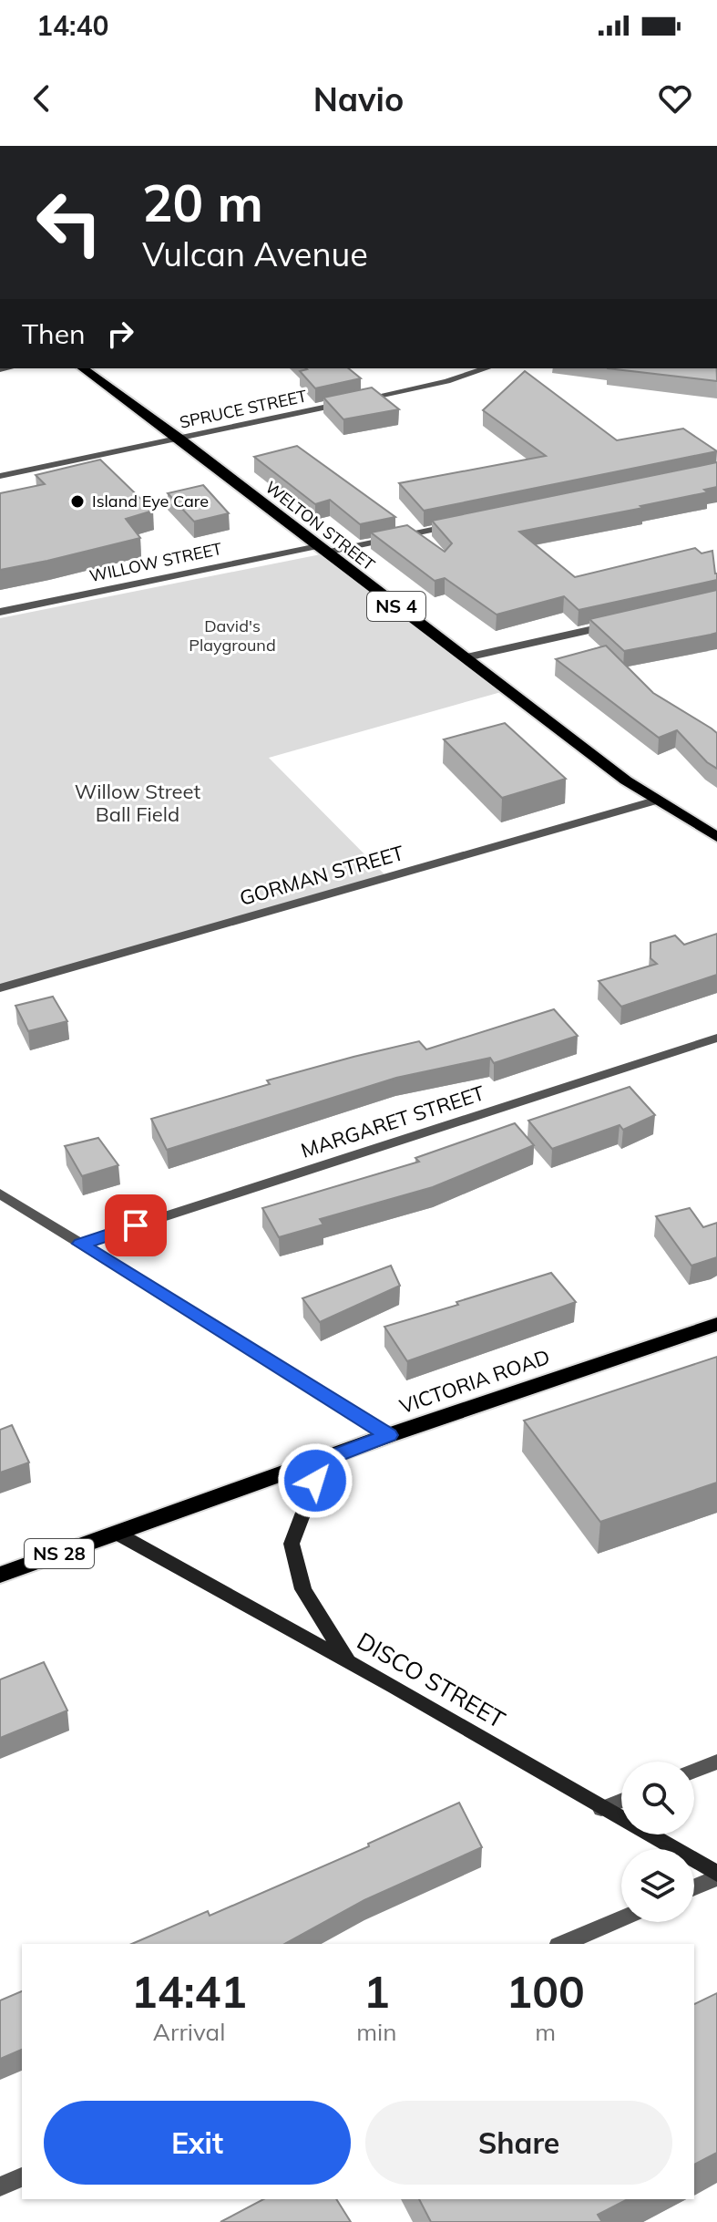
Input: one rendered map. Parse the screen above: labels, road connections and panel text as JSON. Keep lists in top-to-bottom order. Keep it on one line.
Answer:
{"streets":{"main road":["WELTON STREET","NS 4","VICTORIA ROAD","NS 28"],"street":["SPRUCE STREET","WILLOW STREET","GORMAN STREET","MARGARET STREET","DISCO STREET"]},"crossings":[["SPRUCE STREET","WELTON STREET"],["WELTON STREET","WILLOW STREET"],["WELTON STREET","GORMAN STREET"],["VICTORIA ROAD","DISCO STREET"]],"parks":["David's Playground","Willow Street Ball Field"],"places":["Island Eye Care"],"page":{"status":"14:40","header":"Navio","turn":["20 m","Vulcan Avenue"],"then":"Then","eta":["14:41","Arrival","1","min","100","m"],"buttons":["Exit","Share"]}}
